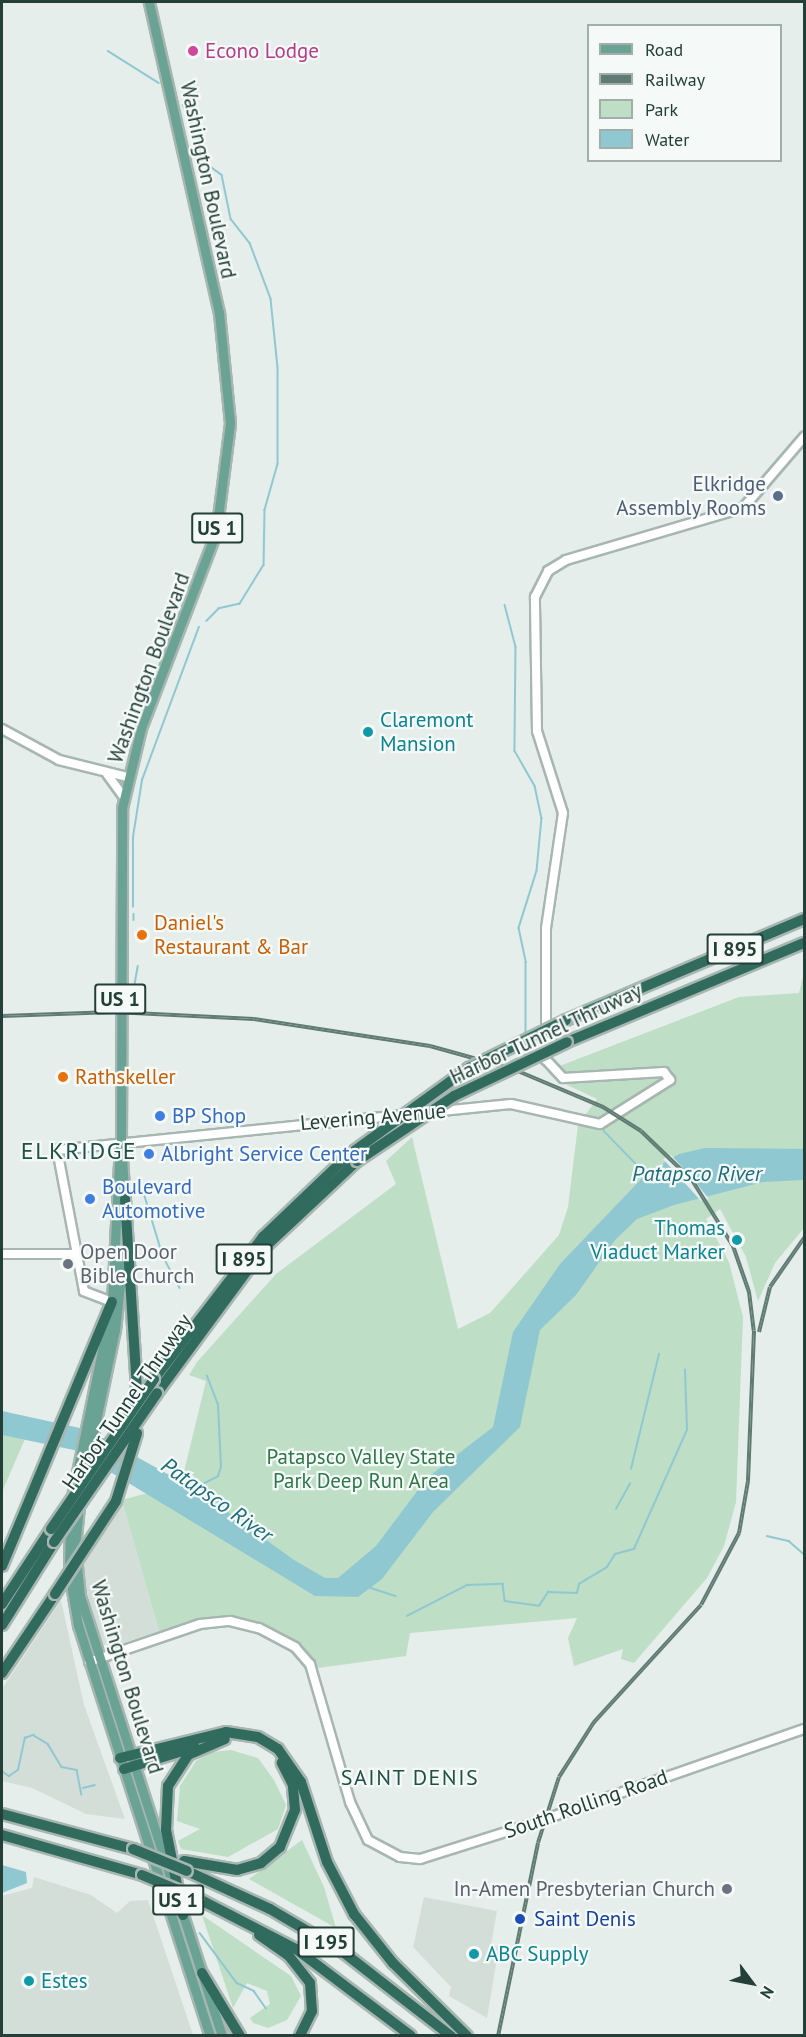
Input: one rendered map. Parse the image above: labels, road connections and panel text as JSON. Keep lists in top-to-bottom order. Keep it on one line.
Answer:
{"streets":{"highway":["I 895","Harbor Tunnel Thruway","I 195"],"main road":["Washington Boulevard","US 1"],"street":["Levering Avenue","South Rolling Road"]},"crossings":[["Washington Boulevard","Levering Avenue"],["Washington Boulevard","South Rolling Road"]],"districts":["ELKRIDGE","SAINT DENIS"],"water":["Patapsco River"],"parks":["Patapsco Valley State Park Deep Run Area"],"places":["Econo Lodge","Elkridge Assembly Rooms","Claremont Mansion","Daniel's Restaurant & Bar","Rathskeller","BP Shop","Albright Service Center","Boulevard Automotive","Thomas Viaduct Marker","Open Door Bible Church","In-Amen Presbyterian Church","Saint Denis","ABC Supply","Estes"],"legend":["Road","Railway","Park","Water"],"north":"bottom right"}
